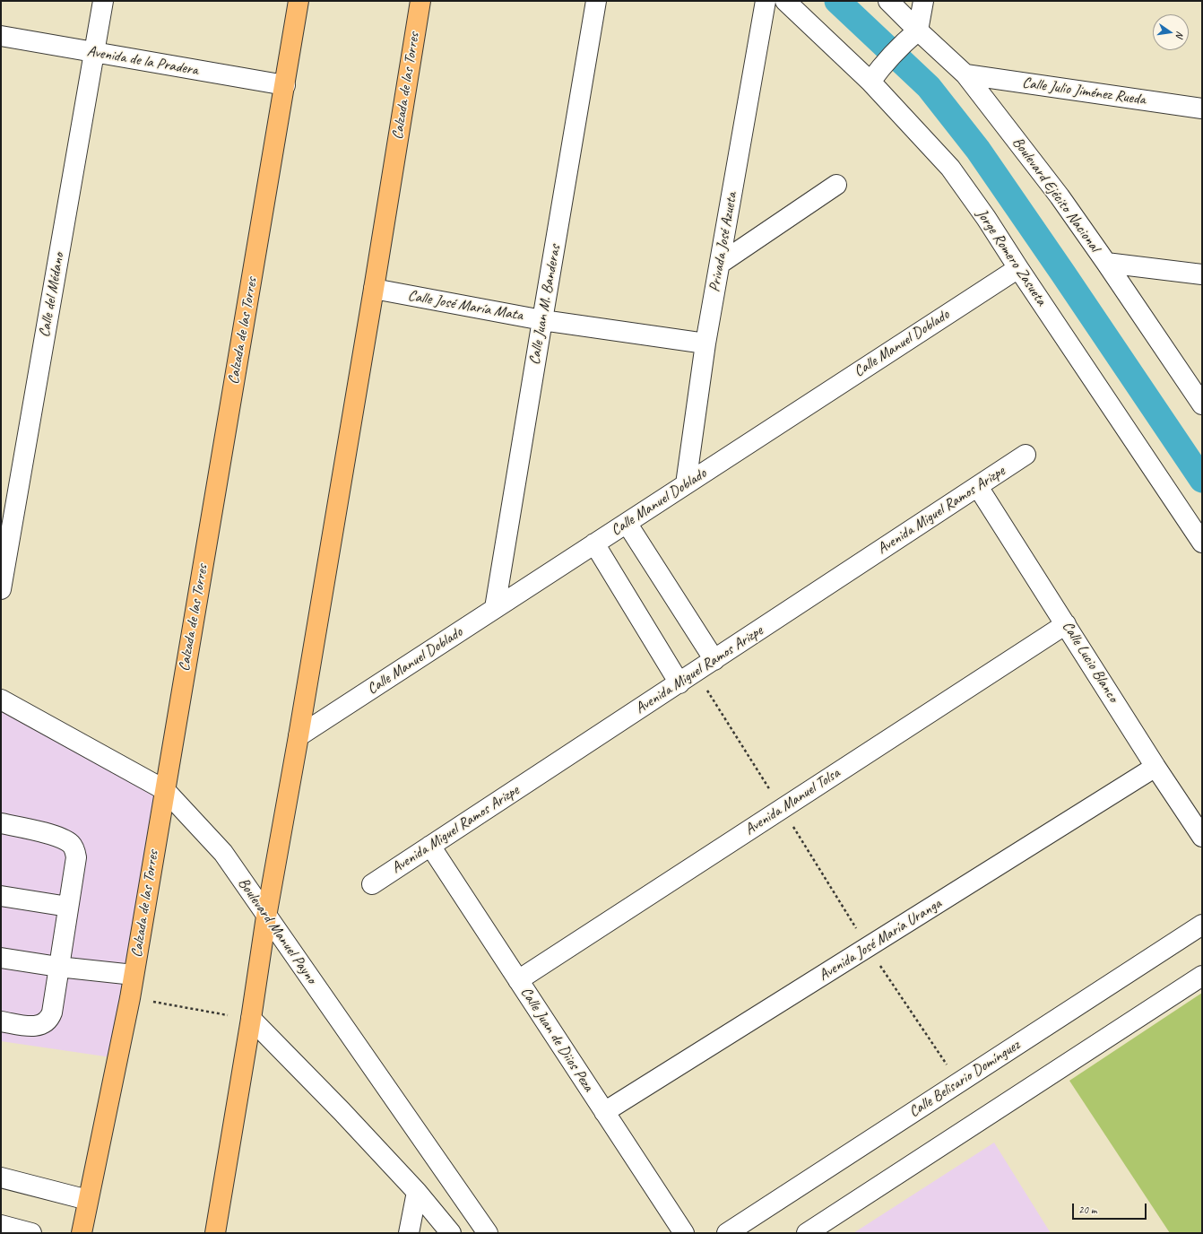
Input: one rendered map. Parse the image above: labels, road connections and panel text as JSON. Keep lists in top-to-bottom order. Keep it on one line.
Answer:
{"streets":{"main road":["Calzada de las Torres"],"street":["Avenida de la Pradera","Calle Julio Jiménez Rueda","Boulevard Ejécito Nacional","Privada José Azueta","Jorge Romero Zasueta","Calle del Médano","Calle Juan M. Banderas","Calle José María Mata","Calle Manuel Doblado","Avenida Miguel Ramos Arizpe","Calle Lucio Blanco","Avenida Manuel Tolsa","Boulevard Manuel Payno","Avenida José María Uranga","Calle Juan de Diios Peza","Calle Belisario Domínguez"]},"crossings":[["Avenida de la Pradera","Calzada de las Torres"],["Avenida de la Pradera","Calle del Médano"],["Calzada de las Torres","Calle José María Mata"],["Calzada de las Torres","Calle Manuel Doblado"],["Calzada de las Torres","Boulevard Manuel Payno"],["Calle Julio Jiménez Rueda","Boulevard Ejécito Nacional"],["Privada José Azueta","Calle José María Mata"],["Privada José Azueta","Calle Manuel Doblado"],["Jorge Romero Zasueta","Calle Manuel Doblado"],["Calle Juan M. Banderas","Calle José María Mata"],["Calle Juan M. Banderas","Calle Manuel Doblado"],["Avenida Miguel Ramos Arizpe","Calle Lucio Blanco"],["Avenida Miguel Ramos Arizpe","Calle Juan de Diios Peza"],["Calle Lucio Blanco","Avenida Manuel Tolsa"],["Calle Lucio Blanco","Avenida José María Uranga"],["Avenida Manuel Tolsa","Calle Juan de Diios Peza"],["Avenida José María Uranga","Calle Juan de Diios Peza"]],"scale_bar":"20 m","north":"right"}
